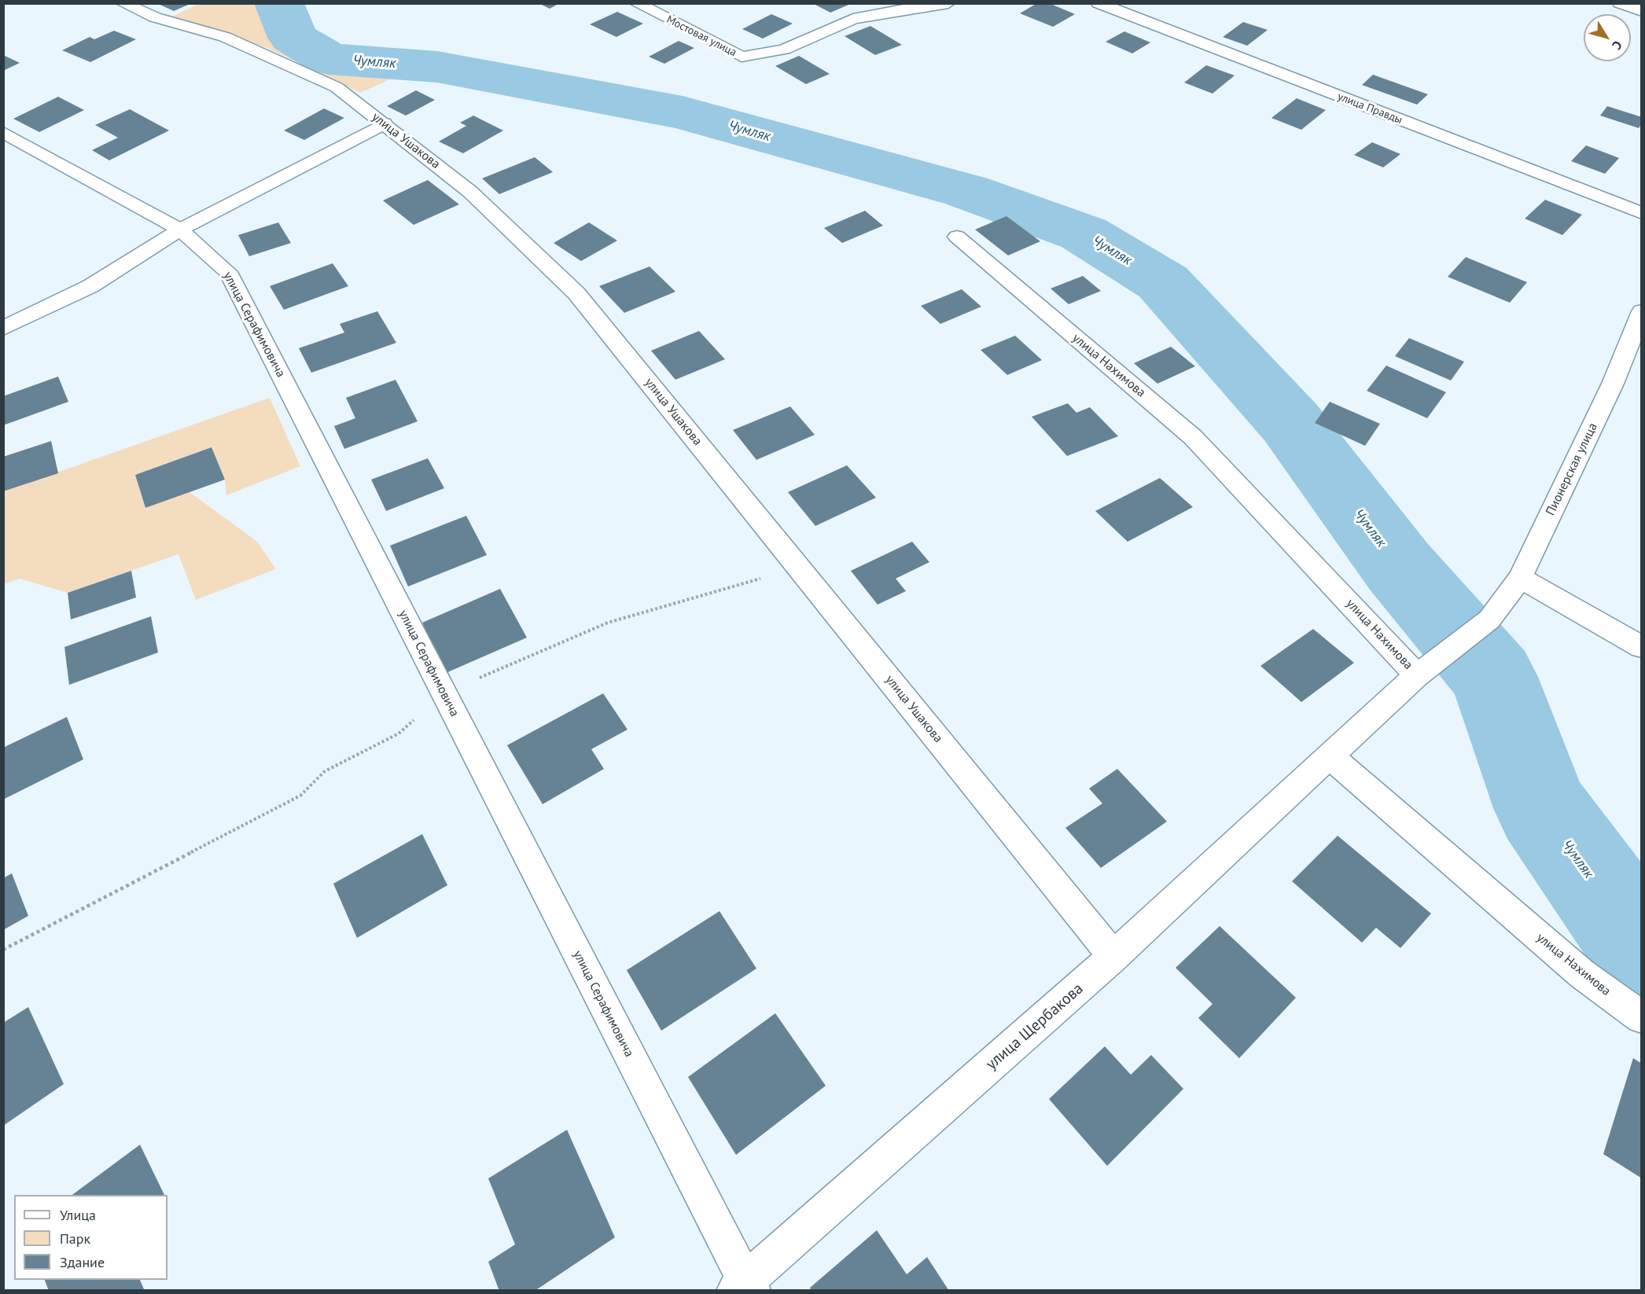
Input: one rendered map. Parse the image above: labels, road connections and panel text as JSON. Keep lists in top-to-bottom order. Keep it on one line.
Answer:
{"streets":{"street":["Мостовая улица","улица Правды","улица Ушакова","улица Серафимовича","улица Нахимова","Пионерская улица","улица Щербакова"]},"crossings":[["улица Ушакова","улица Щербакова"],["улица Серафимовича","улица Щербакова"],["улица Нахимова","Пионерская улица"],["улица Нахимова","улица Щербакова"]],"water":["Чумляк"],"legend":["Улица","Парк","Здание"],"north":"bottom right"}
